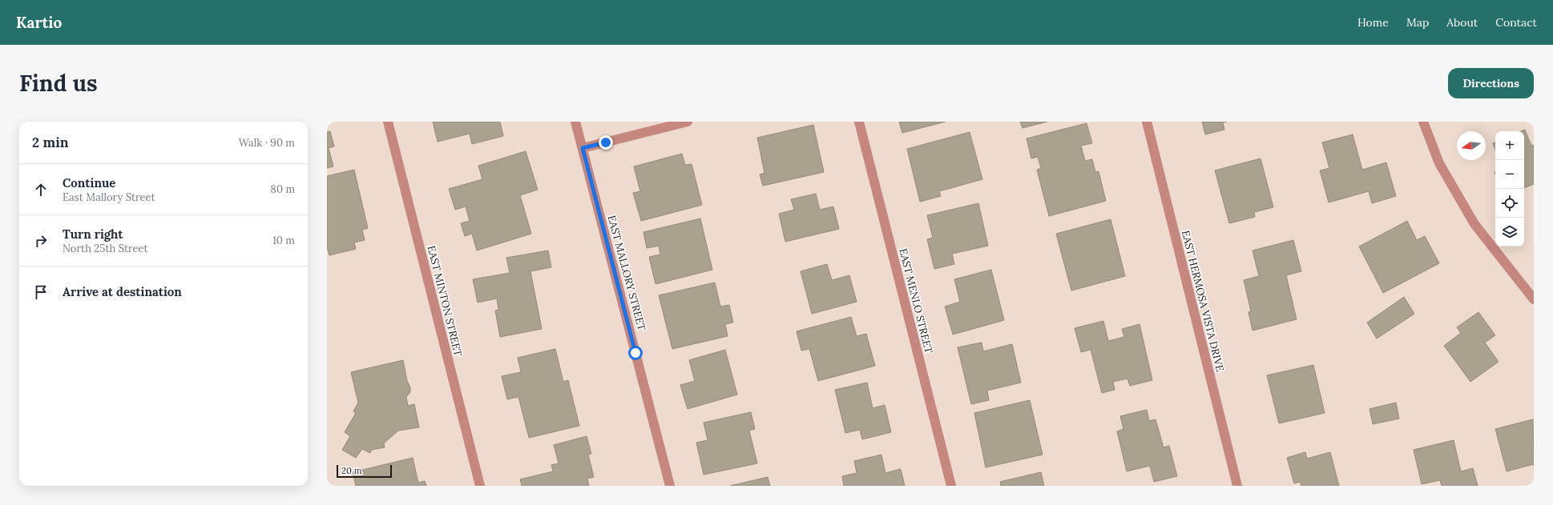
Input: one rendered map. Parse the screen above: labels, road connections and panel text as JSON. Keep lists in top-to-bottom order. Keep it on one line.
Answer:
{"streets":{"street":["EAST MALLORY STREET","EAST MINTON STREET","EAST MENLO STREET","EAST HERMOSA VISTA DRIVE"]},"scale_bar":"20 m","north":"left","page":{"header":"Kartio","nav":["Home","Map","About","Contact"],"buttons":"Directions","title":"Find us","heading":["2 min","Walk · 90 m"],"map_buttons":["+","−"],"list":[["Continue","East Mallory Street","80 m"],["Turn right","North 25th Street","10 m"],"Arrive at destination"],"scale":"20 m"}}
